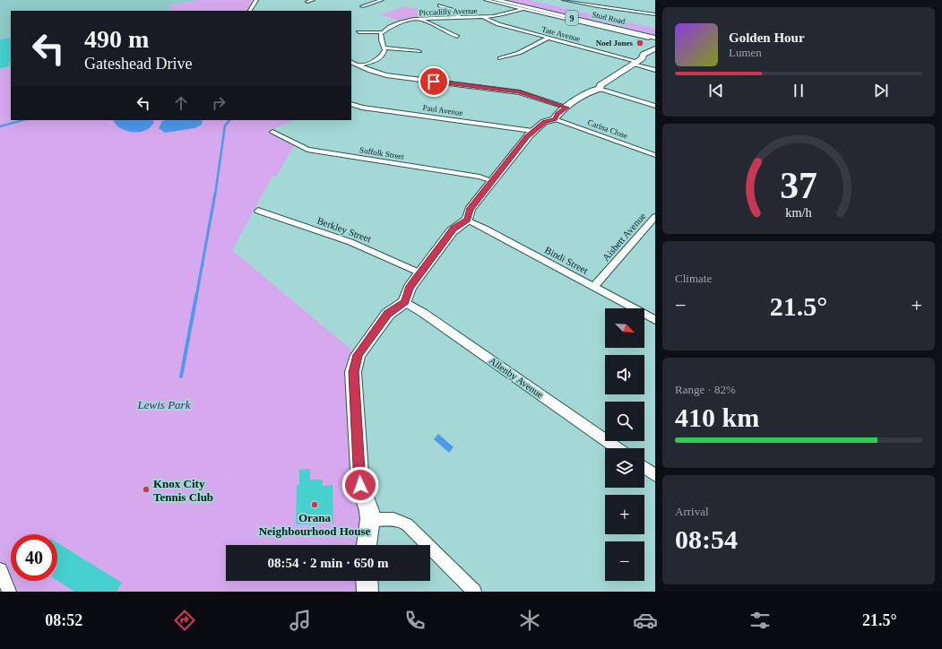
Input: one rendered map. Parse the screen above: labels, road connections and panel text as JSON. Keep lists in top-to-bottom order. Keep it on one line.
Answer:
{"streets":{"main road":["9","Stud Road"],"street":["Piccadilly Avenue","Tate Avenue","Paul Avenue","Carina Close","Suffolk Street","Berkley Street","Aisbett Avenue","Bindi Street","Allenby Avenue"]},"crossings":[["Piccadilly Avenue","Tate Avenue"],["Aisbett Avenue","Bindi Street"]],"parks":["Lewis Park"],"places":["Noel Jones","Knox City Tennis Club","Orana Neighbourhood House"],"north":"bottom right","page":{"turn":["490 m","Gateshead Drive"],"song":["Golden Hour","Lumen"],"tile":["Climate",["Range · 82%","410 km"],["Arrival","08:54"]],"heat":["−","21.5°","+"],"map_buttons":["+","−"],"limit":"40","trip":"08:54 · 2 min · 650 m","tabs":["08:52","21.5°"],"gauge":["37","km/h"]}}
